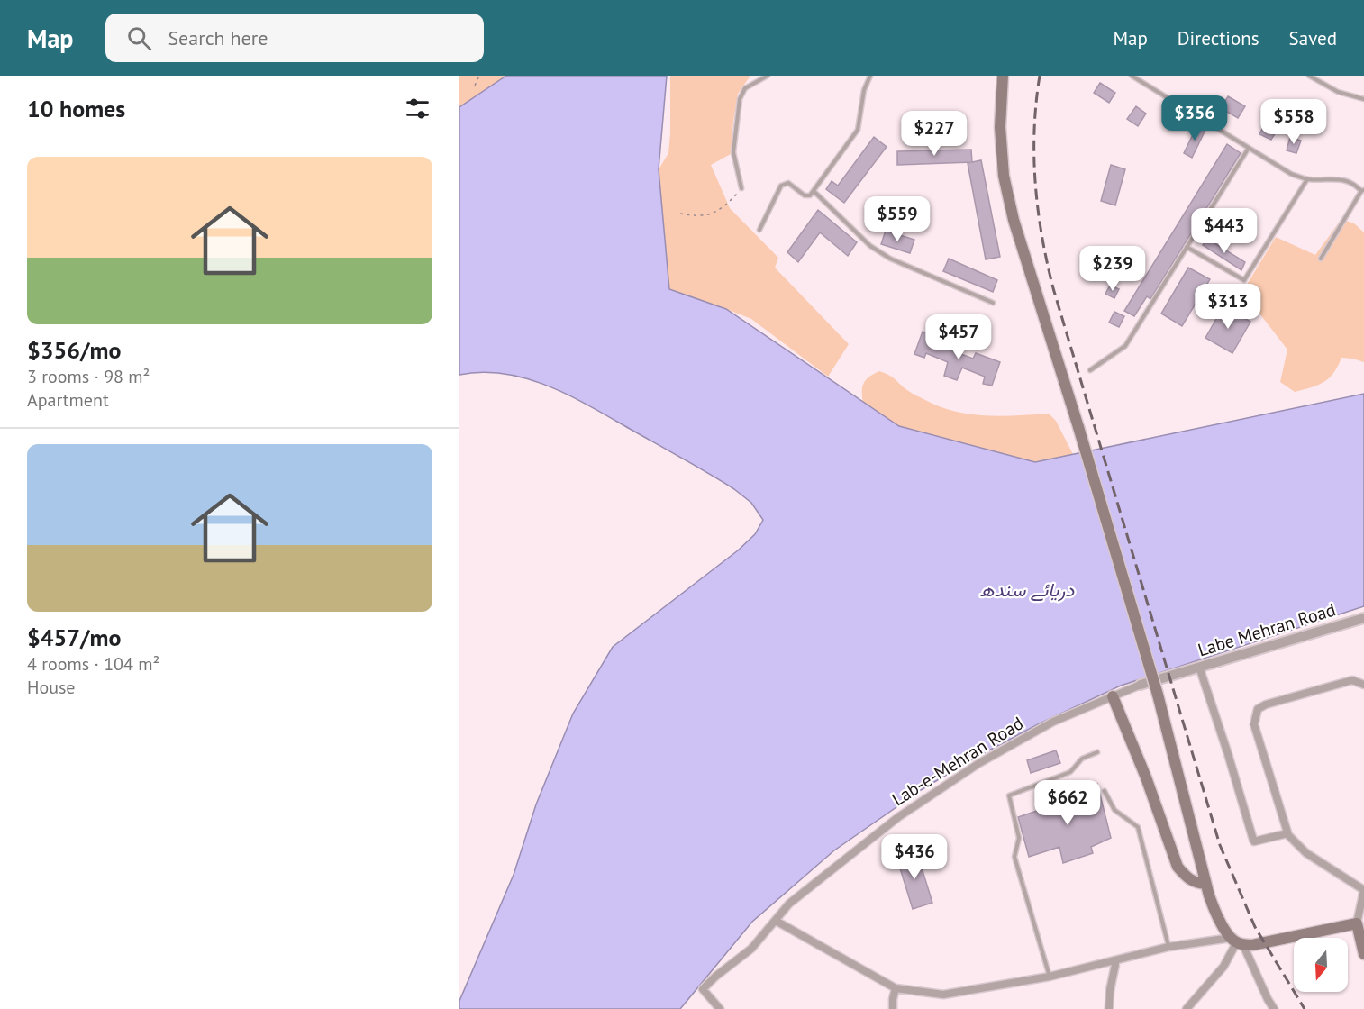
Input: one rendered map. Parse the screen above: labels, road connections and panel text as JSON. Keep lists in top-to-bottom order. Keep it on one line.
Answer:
{"streets":{"street":["Labe Mehran Road","Lab-e-Mehran Road"]},"crossings":[["Labe Mehran Road","Lab-e-Mehran Road"]],"water":["دریائے سندھ"],"north":"bottom","page":{"header":"Map","search":"Search here","nav":["Map","Directions","Saved"],"heading":"10 homes","price":["$356","$558","$227","$559","$443","$239","$313","$457","$662","$436"],"list":[{"name":"$356/mo","note":"3 rooms · 98 m² · Apartment"},{"name":"$457/mo","note":"4 rooms · 104 m² · House"}]}}
